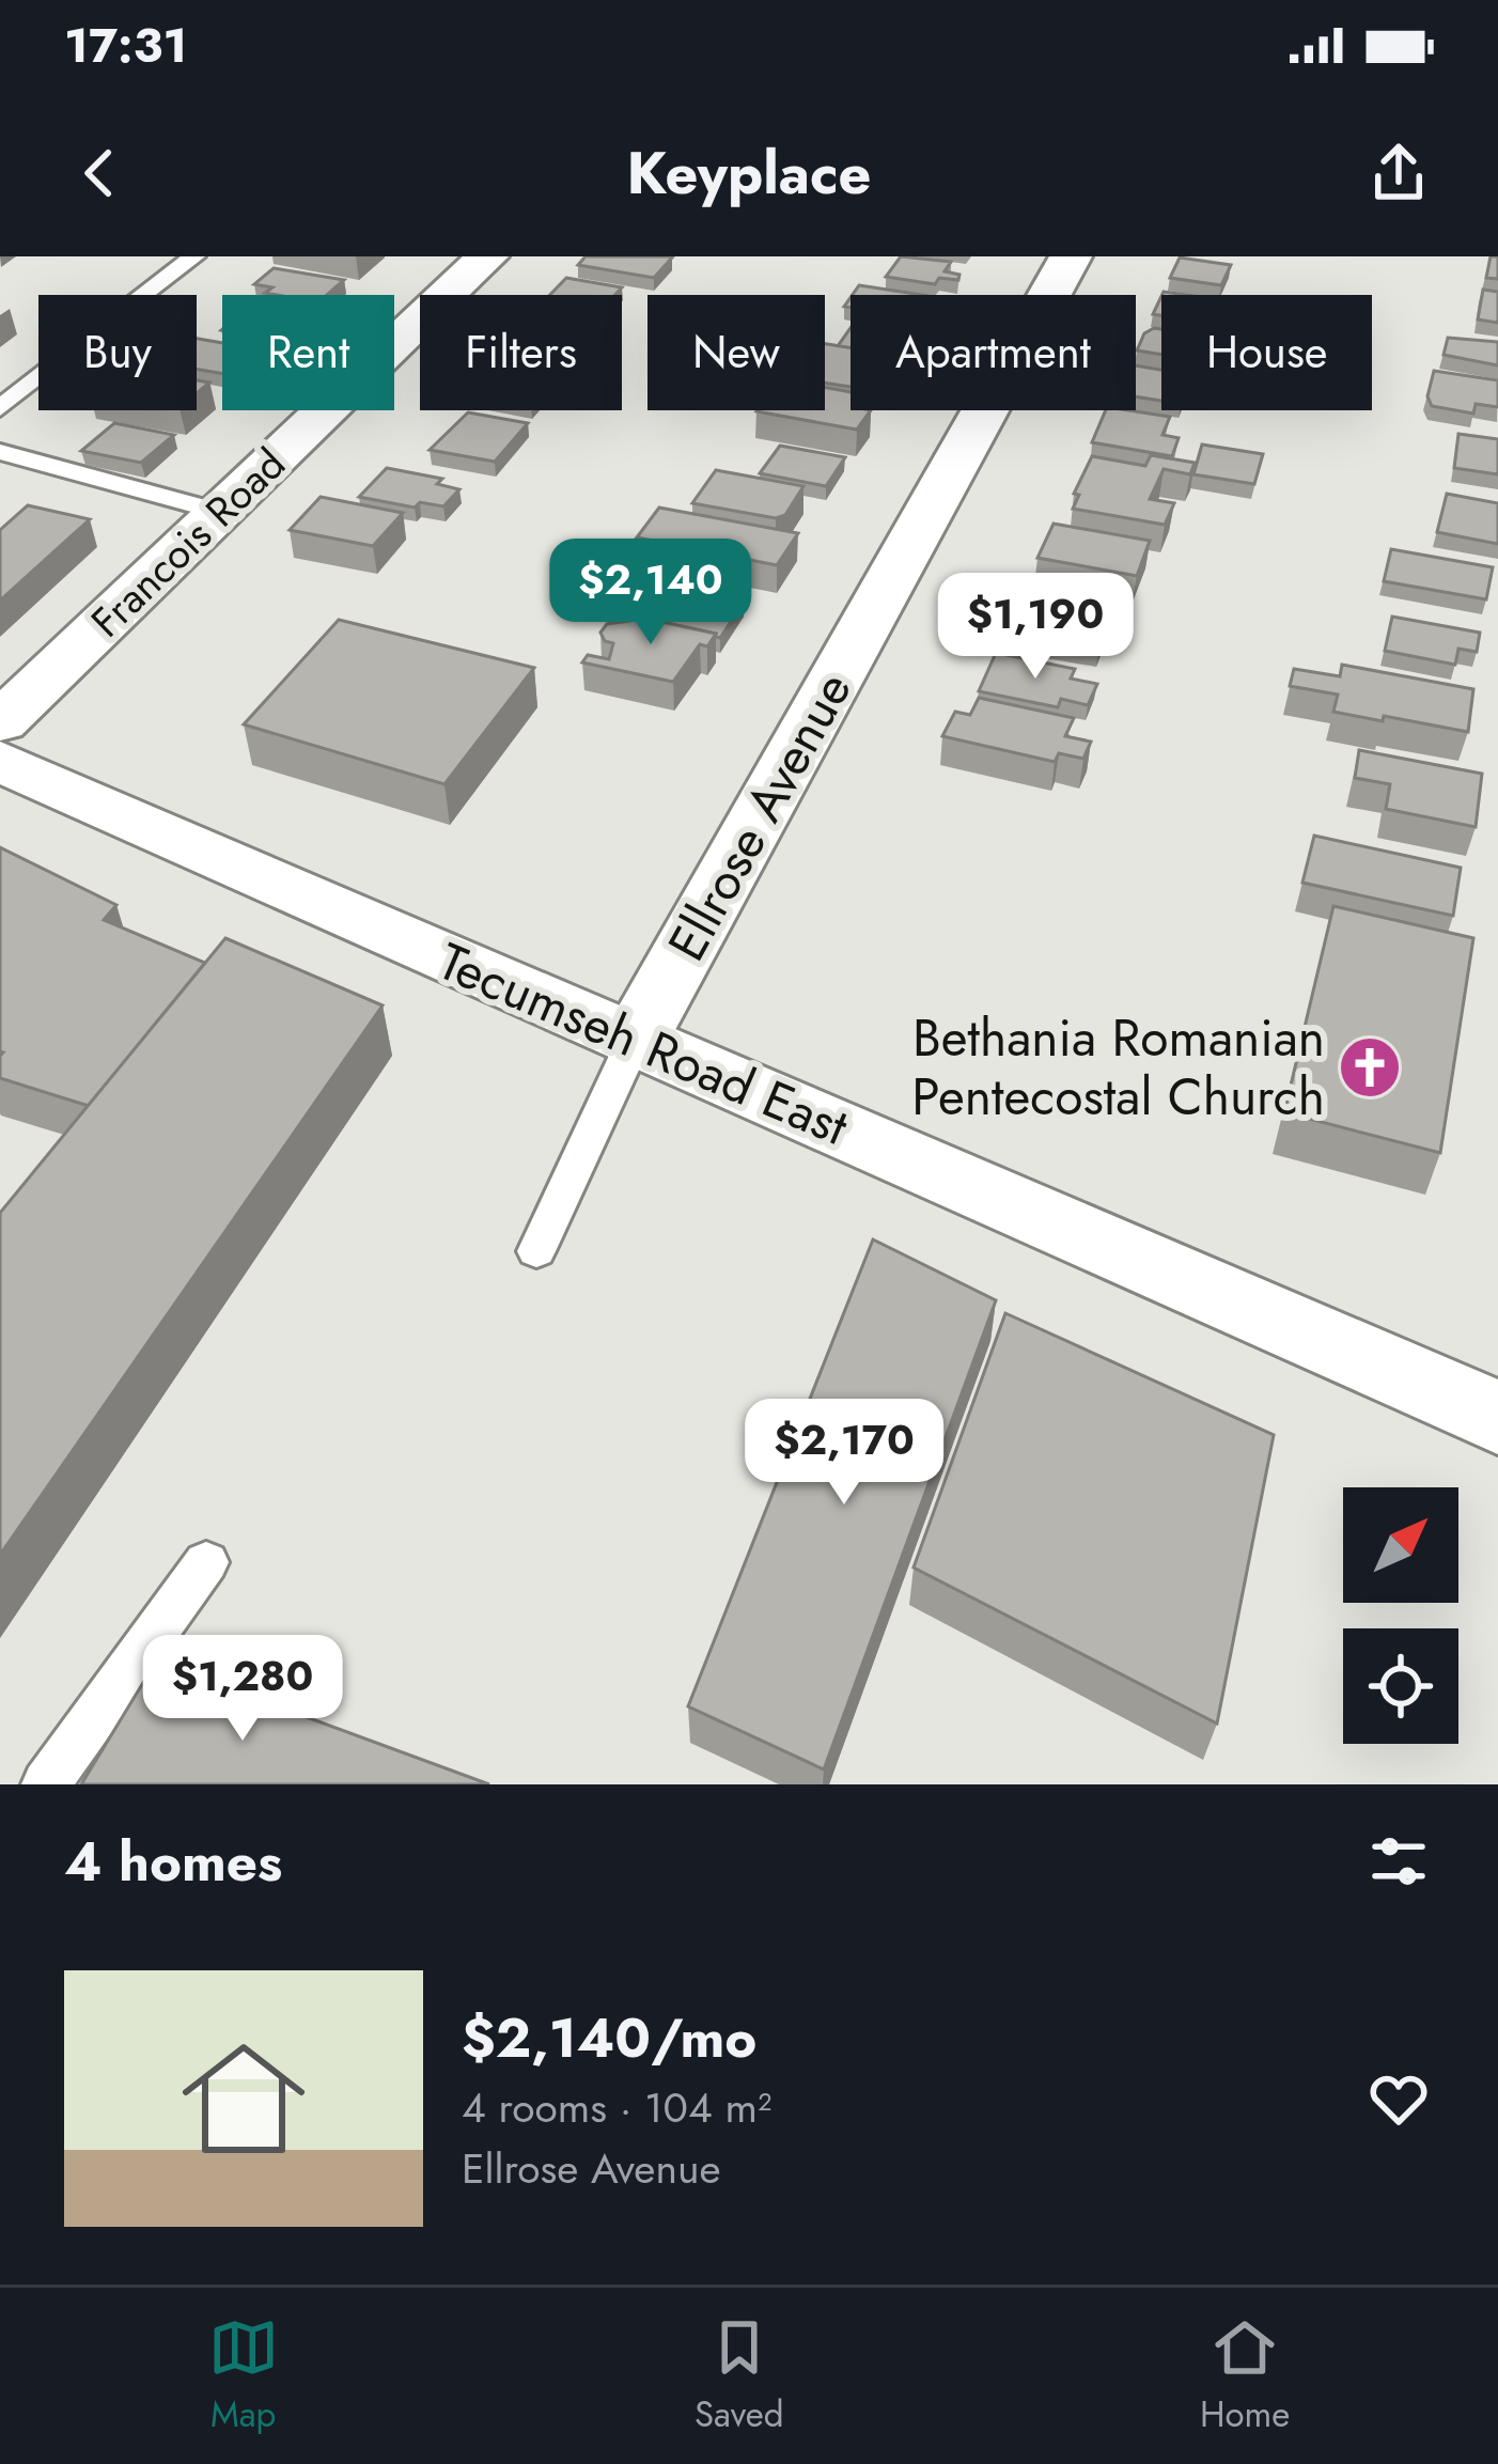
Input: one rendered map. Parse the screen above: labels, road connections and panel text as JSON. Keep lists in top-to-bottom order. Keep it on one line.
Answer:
{"streets":{"street":["Francois Road","Ellrose Avenue","Tecumseh Road East"]},"crossings":[["Ellrose Avenue","Tecumseh Road East"]],"places":{"church":["Bethania Romanian Pentecostal Church"]},"north":"top right","page":{"status":"17:31","header":"Keyplace","chip":["Buy","Rent","Filters","New","Apartment","House"],"price":["$2,140","$1,190","$2,170","$1,280"],"heading":"4 homes","list":[{"name":"$2,140/mo","note":"4 rooms · 104 m² · Ellrose Avenue"}],"tabs":["Map","Saved","Home"]}}
